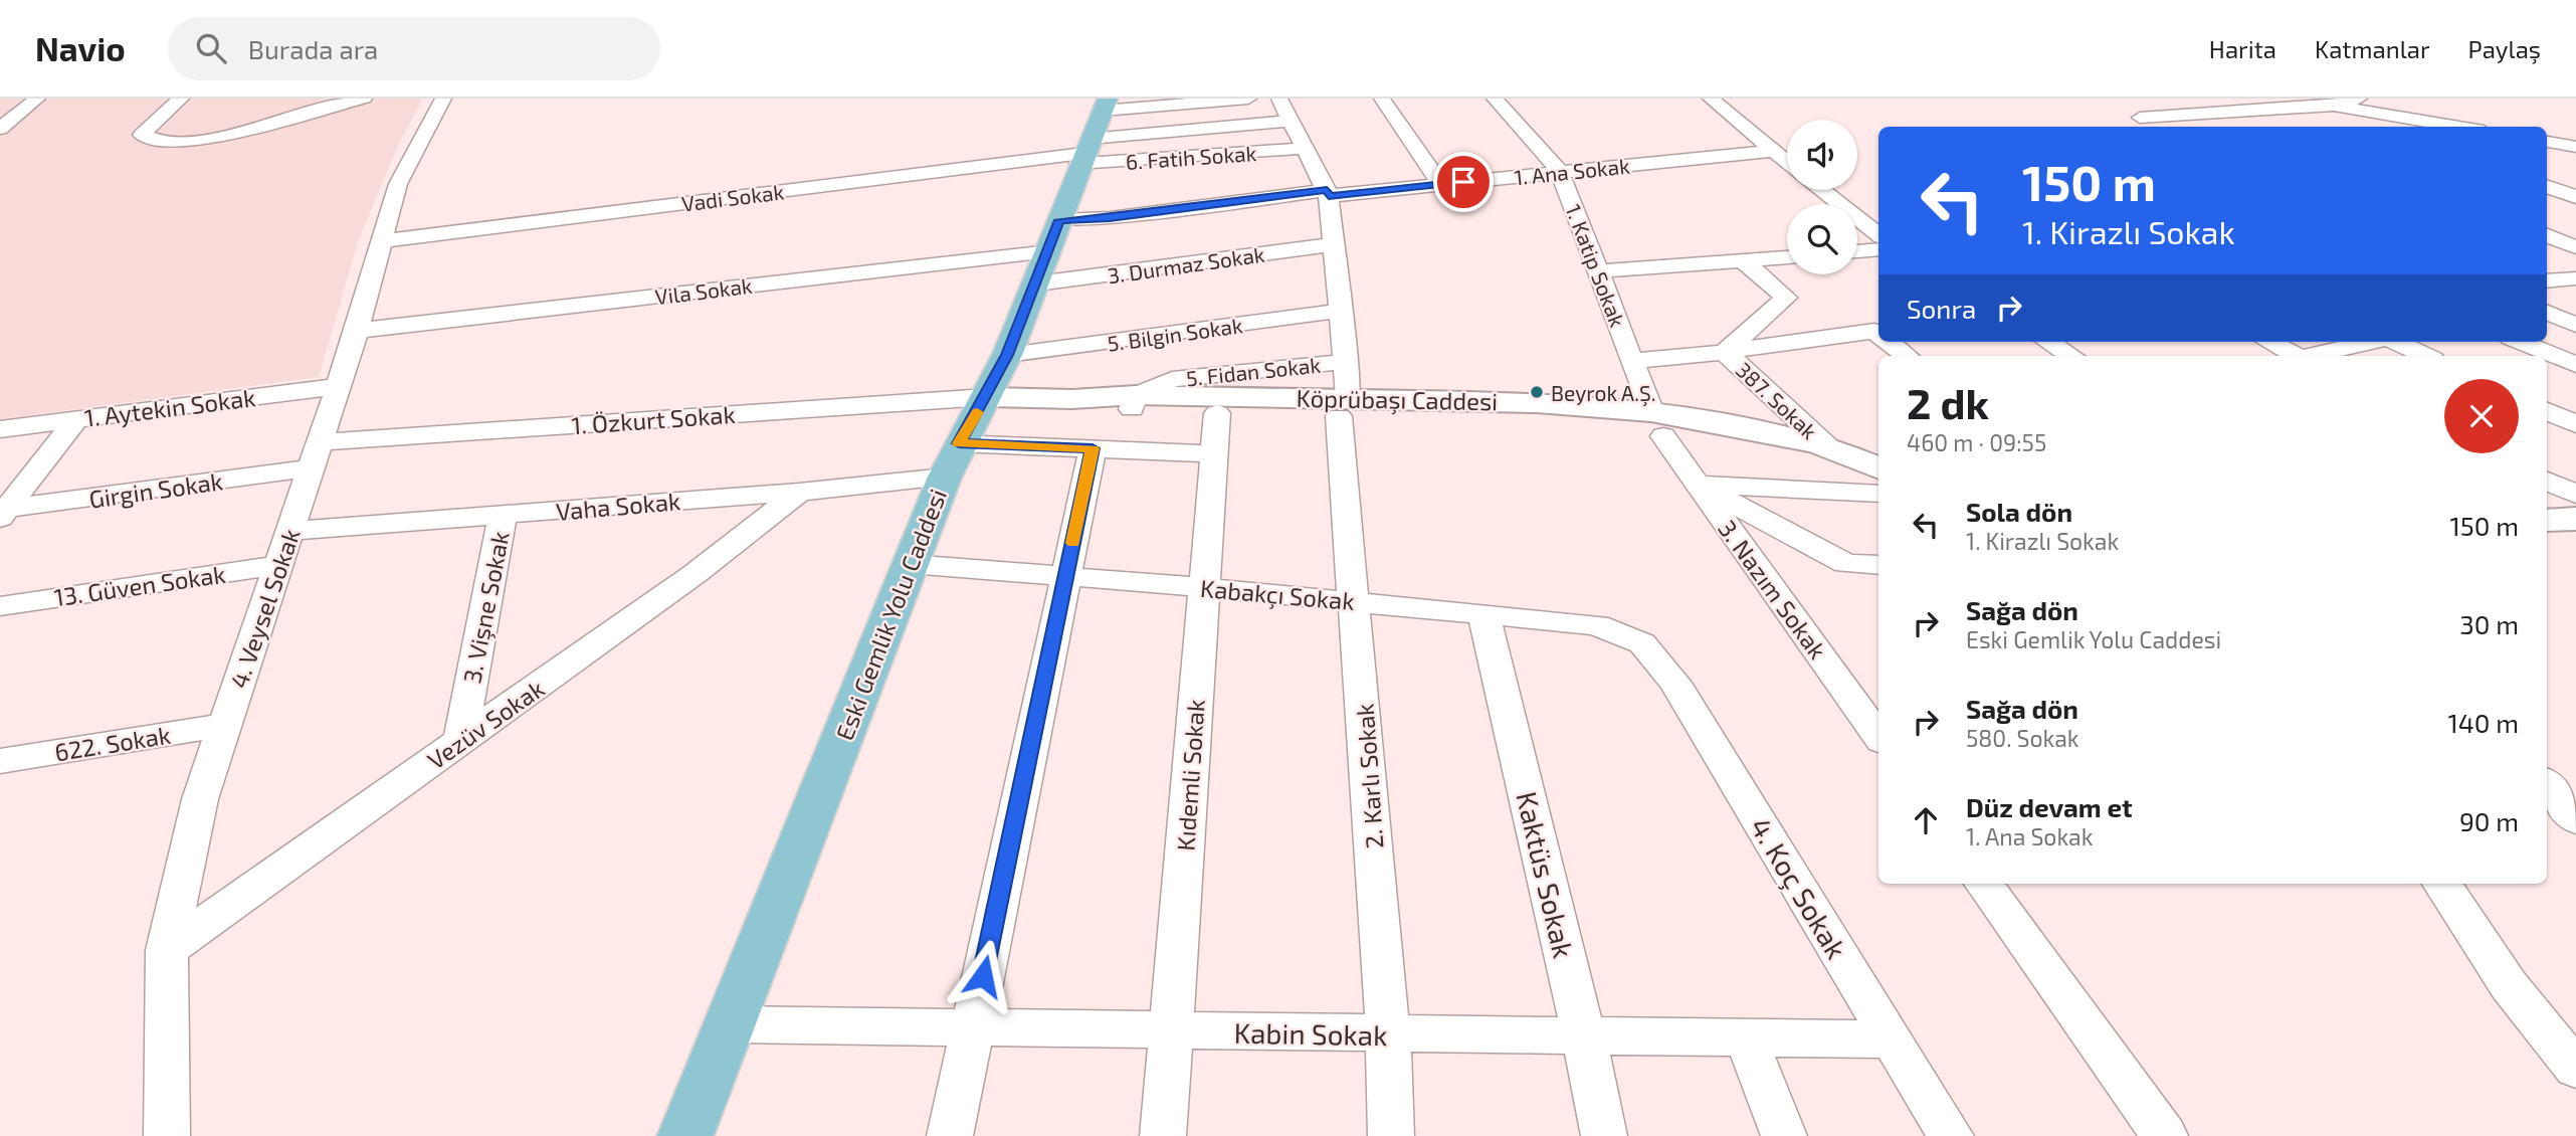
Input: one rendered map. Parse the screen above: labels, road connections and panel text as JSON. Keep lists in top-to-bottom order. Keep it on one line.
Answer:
{"streets":{"main road":["Eski Gemlik Yolu Caddesi"],"street":["6. Fatih Sokak","1. Ana Sokak","Vadi Sokak","3. Durmaz Sokak","1. Katip Sokak","Vila Sokak","5. Bilgin Sokak","5. Fidan Sokak","Köprübaşı Caddesi","387. Sokak","1. Aytekin Sokak","1. Özkurt Sokak","Girgin Sokak","Vaha Sokak","13. Güven Sokak","3. Nazım Sokak","Kabakçı Sokak","3. Vişne Sokak","4. Veysel Sokak","Vezüv Sokak","622. Sokak","Kıdemli Sokak","2. Karlı Sokak","Kaktüs Sokak","4. Koç Sokak","Kabin Sokak"]},"crossings":[["6. Fatih Sokak","Vadi Sokak"],["6. Fatih Sokak","Eski Gemlik Yolu Caddesi"],["1. Ana Sokak","3. Durmaz Sokak"],["1. Ana Sokak","1. Katip Sokak"],["1. Ana Sokak","Vila Sokak"],["1. Ana Sokak","Eski Gemlik Yolu Caddesi"],["1. Ana Sokak","2. Karlı Sokak"],["Vadi Sokak","4. Veysel Sokak"],["Vadi Sokak","Eski Gemlik Yolu Caddesi"],["3. Durmaz Sokak","Vila Sokak"],["3. Durmaz Sokak","Eski Gemlik Yolu Caddesi"],["3. Durmaz Sokak","2. Karlı Sokak"],["1. Katip Sokak","Köprübaşı Caddesi"],["1. Katip Sokak","387. Sokak"],["1. Katip Sokak","3. Nazım Sokak"],["Vila Sokak","4. Veysel Sokak"],["Vila Sokak","Eski Gemlik Yolu Caddesi"],["5. Bilgin Sokak","Eski Gemlik Yolu Caddesi"],["5. Bilgin Sokak","2. Karlı Sokak"],["5. Fidan Sokak","Köprübaşı Caddesi"],["5. Fidan Sokak","2. Karlı Sokak"],["Köprübaşı Caddesi","387. Sokak"],["Köprübaşı Caddesi","1. Özkurt Sokak"],["Köprübaşı Caddesi","3. Nazım Sokak"],["Köprübaşı Caddesi","Eski Gemlik Yolu Caddesi"],["Köprübaşı Caddesi","Kıdemli Sokak"],["Köprübaşı Caddesi","2. Karlı Sokak"],["1. Aytekin Sokak","4. Veysel Sokak"],["1. Özkurt Sokak","Girgin Sokak"],["1. Özkurt Sokak","4. Veysel Sokak"],["1. Özkurt Sokak","Eski Gemlik Yolu Caddesi"],["Girgin Sokak","4. Veysel Sokak"],["Vaha Sokak","3. Vişne Sokak"],["Vaha Sokak","4. Veysel Sokak"],["Vaha Sokak","Eski Gemlik Yolu Caddesi"],["Vaha Sokak","Vezüv Sokak"],["Vaha Sokak","Kıdemli Sokak"],["13. Güven Sokak","4. Veysel Sokak"],["Kabakçı Sokak","Eski Gemlik Yolu Caddesi"],["Kabakçı Sokak","Kıdemli Sokak"],["Kabakçı Sokak","2. Karlı Sokak"],["Kabakçı Sokak","Kaktüs Sokak"],["Kabakçı Sokak","4. Koç Sokak"],["3. Vişne Sokak","Vezüv Sokak"],["4. Veysel Sokak","Vezüv Sokak"],["4. Veysel Sokak","622. Sokak"],["Eski Gemlik Yolu Caddesi","Kabin Sokak"],["Kıdemli Sokak","Kabin Sokak"],["2. Karlı Sokak","Kabin Sokak"],["Kaktüs Sokak","Kabin Sokak"],["4. Koç Sokak","Kabin Sokak"]],"places":["Beyrok A.Ş."],"page":{"header":"Navio","search":"Burada ara","nav":["Harita","Katmanlar","Paylaş"],"turn":["150 m","1. Kirazlı Sokak"],"then":"Sonra","heading":["2 dk","460 m · 09:55"],"list":[{"name":"Sola dön","note":"1. Kirazlı Sokak","value":"150 m"},{"name":"Sağa dön","note":"Eski Gemlik Yolu Caddesi","value":"30 m"},{"name":"Sağa dön","note":"580. Sokak","value":"140 m"},{"name":"Düz devam et","note":"1. Ana Sokak","value":"90 m"}]}}
